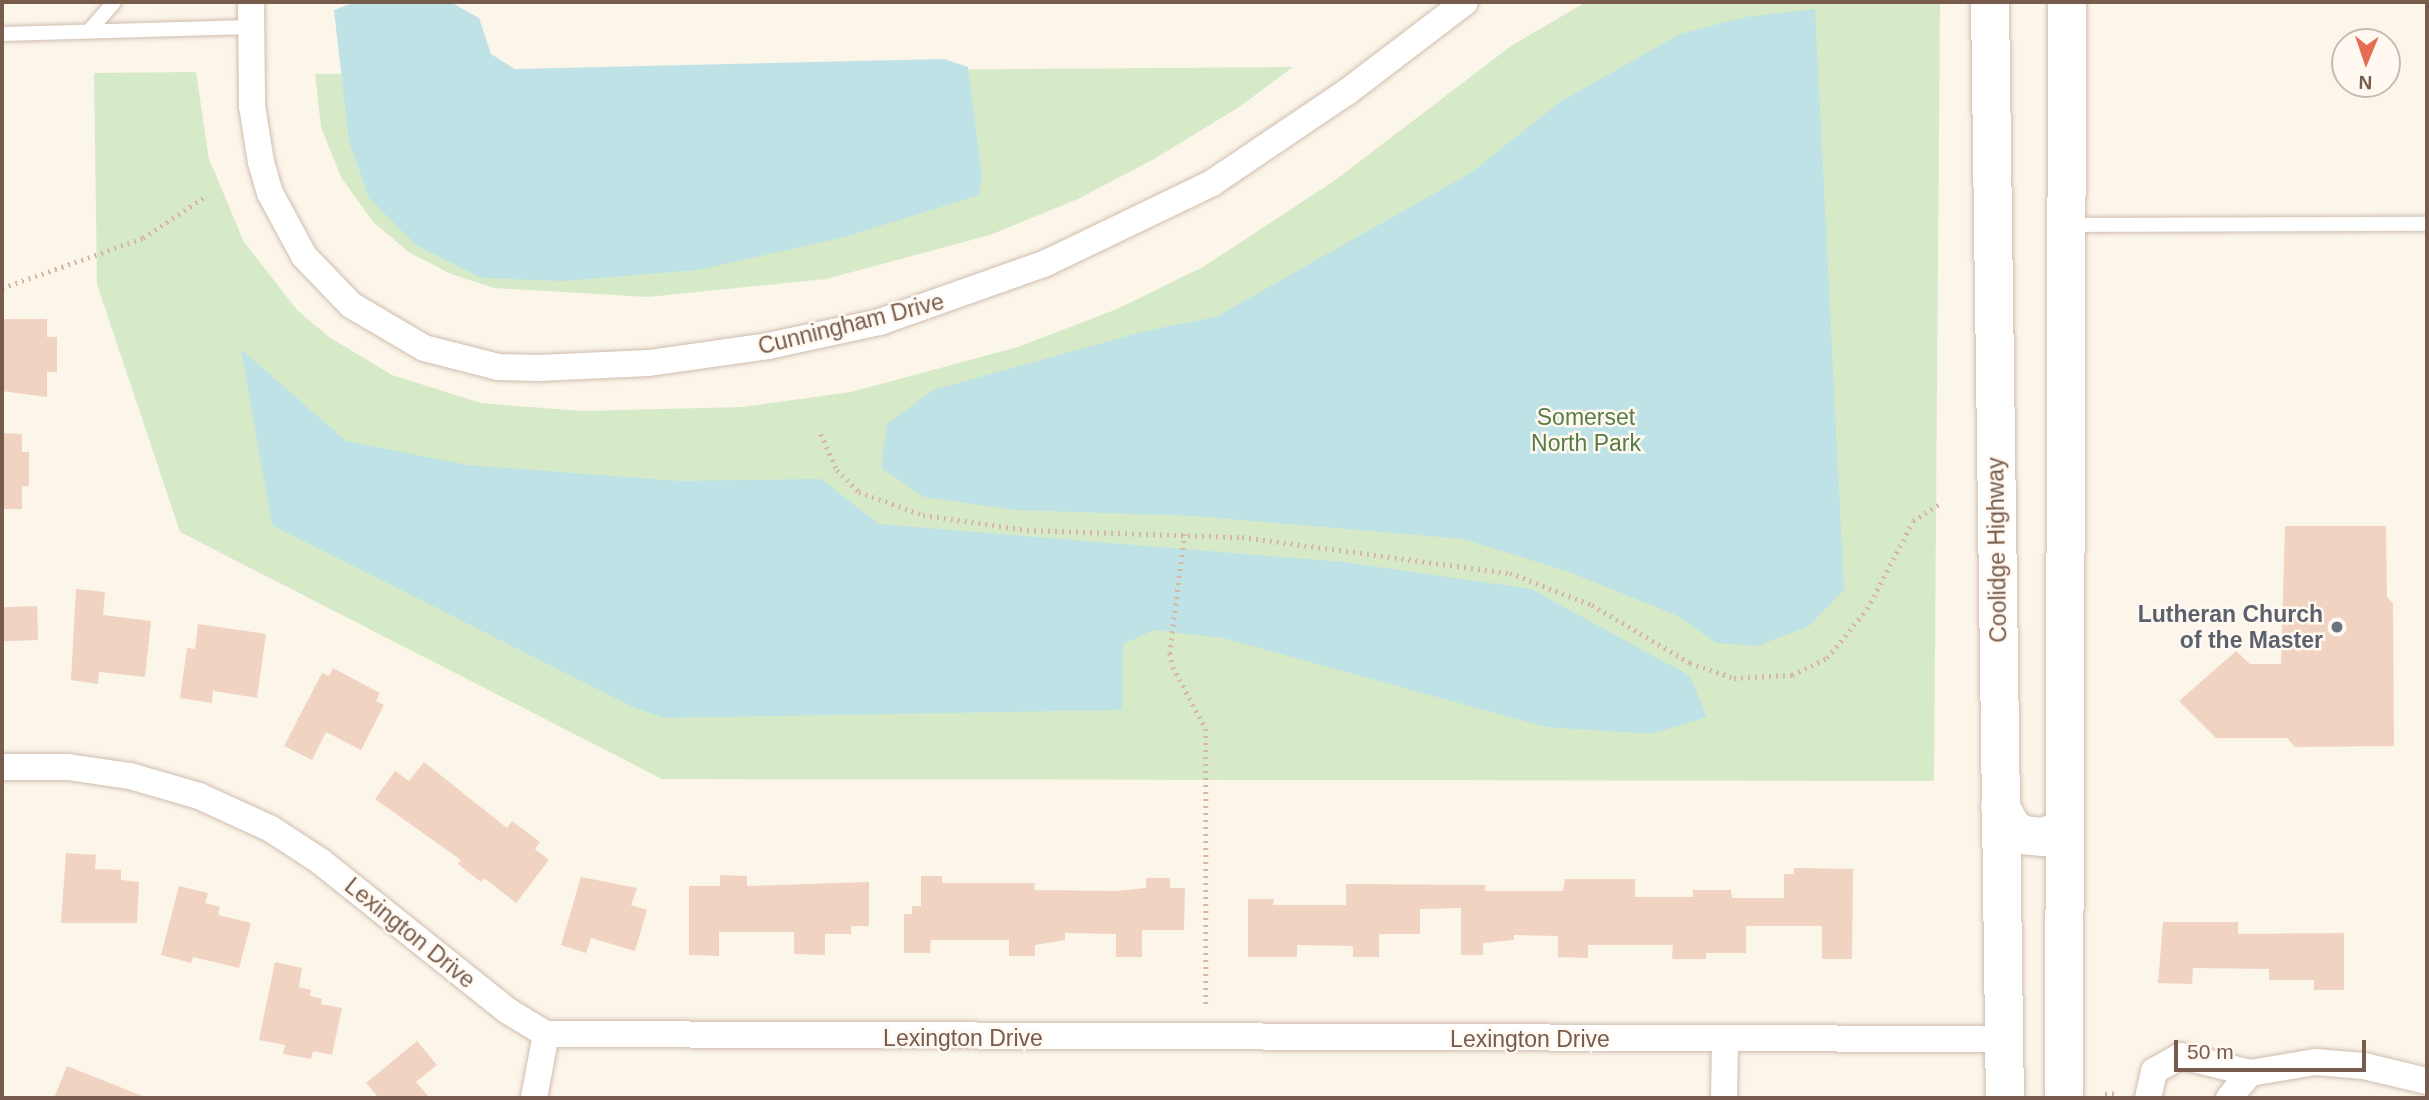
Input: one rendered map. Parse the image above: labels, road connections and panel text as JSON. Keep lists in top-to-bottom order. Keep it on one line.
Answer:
{"streets":{"main road":["Coolidge Highway"],"street":["Cunningham Drive","Lexington Drive"]},"crossings":[["Coolidge Highway","Lexington Drive"]],"parks":["Somerset North Park"],"places":["Lutheran Church of the Master"],"scale_bar":"50 m","north":"bottom"}
